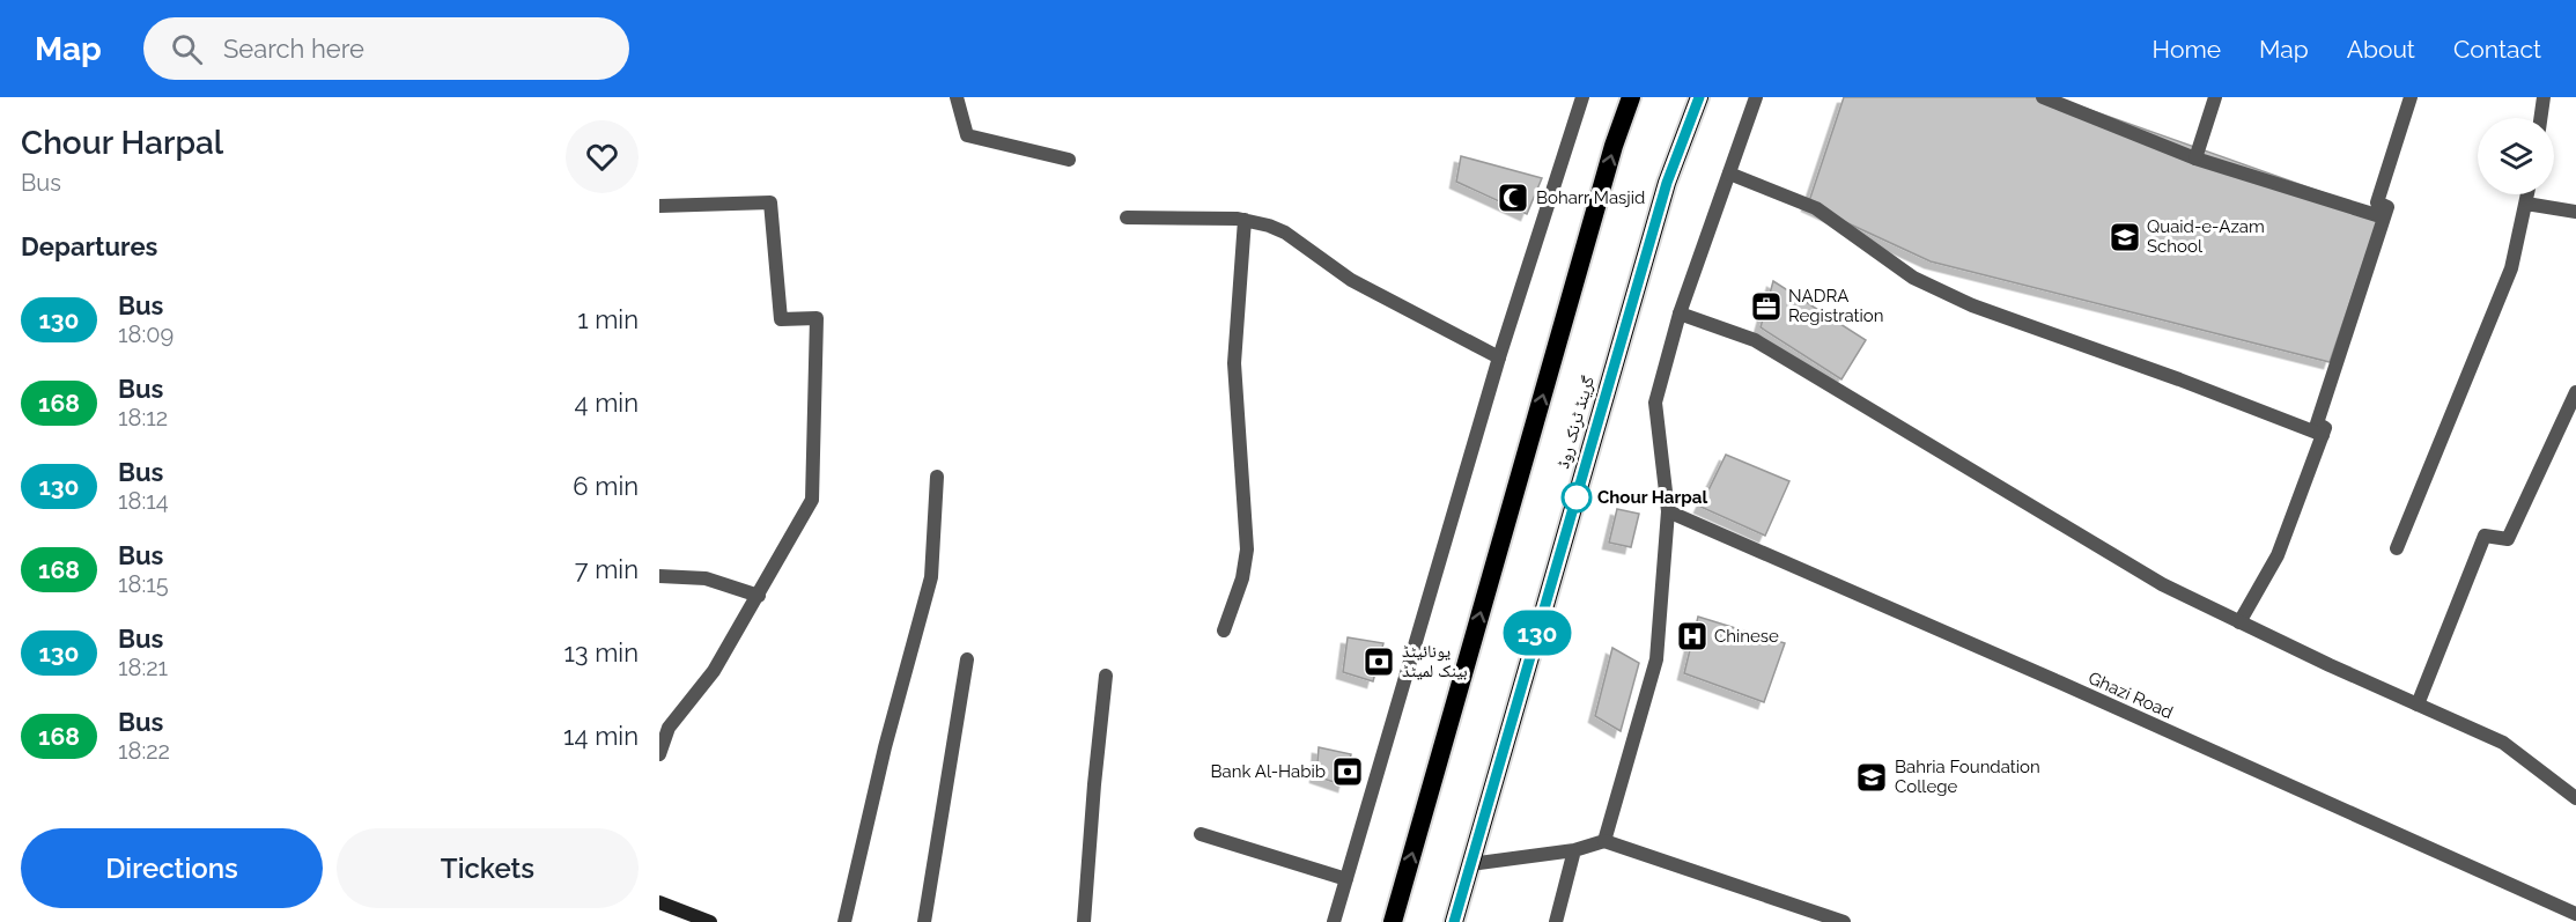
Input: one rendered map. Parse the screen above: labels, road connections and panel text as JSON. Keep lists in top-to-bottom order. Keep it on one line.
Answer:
{"streets":{"highway":["گرینڈ ٹرنک روڈ"],"street":["Ghazi Road"]},"places":{"mosque":["Boharr Masjid"],"school or university":["Quaid-e-Azam School","Bahria Foundation College"],"office":["NADRA Registration"],"other":["Chour Harpal"],"hospital":["Chinese"],"bank":["یونائیٹڈ بینک لمیٹڈ","Bank Al-Habib"]},"lines":["bus line 130"],"page":{"header":"Map","search":"Search here","nav":["Home","Map","About","Contact"],"heading":[["Chour Harpal","Bus"],"Departures"],"on_map":"130","list":[{"mark":"130","name":"Bus","note":"18:09","value":"1 min"},{"mark":"168","name":"Bus","note":"18:12","value":"4 min"},{"mark":"130","name":"Bus","note":"18:14","value":"6 min"},{"mark":"168","name":"Bus","note":"18:15","value":"7 min"},{"mark":"130","name":"Bus","note":"18:21","value":"13 min"},{"mark":"168","name":"Bus","note":"18:22","value":"14 min"}],"buttons":["Directions","Tickets"]}}
